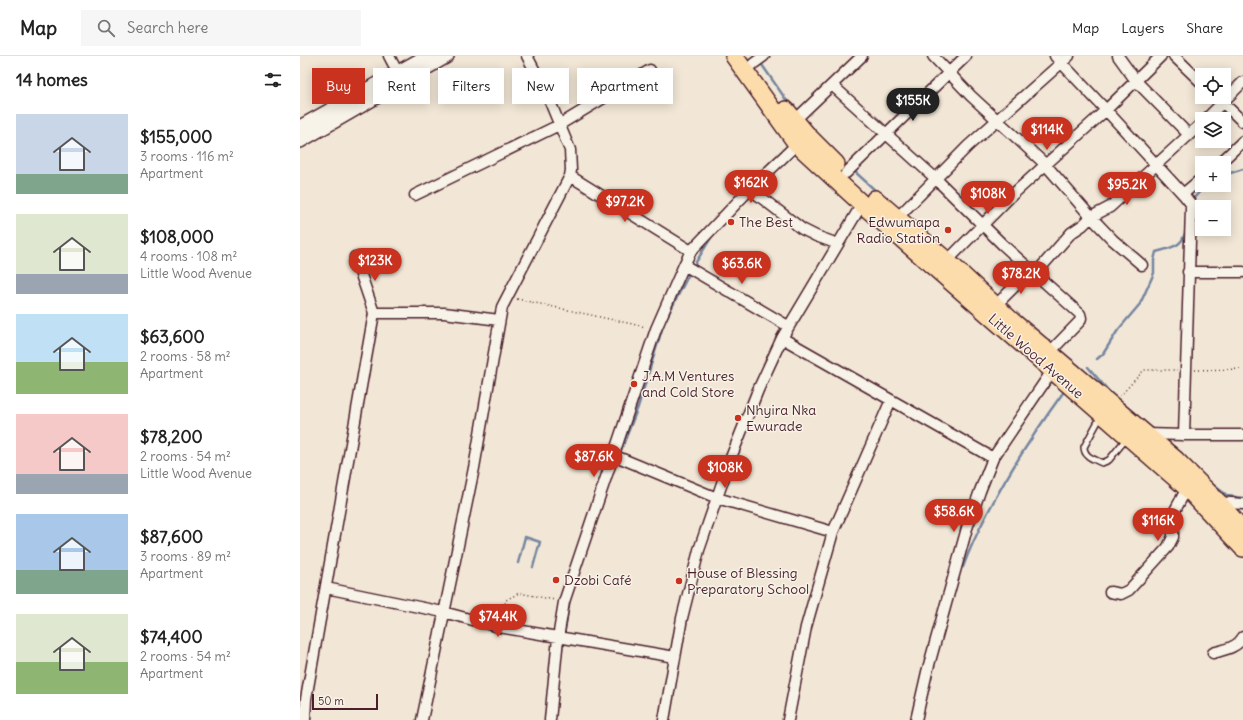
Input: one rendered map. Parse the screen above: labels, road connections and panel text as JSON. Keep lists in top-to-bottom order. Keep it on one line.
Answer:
{"streets":{"highway":["Little Wood Avenue"]},"places":["The Best","Edwumapa Radio Station","J.A.M Ventures and Cold Store","Nhyira Nka Ewurade","Dzobi Café","House of Blessing Preparatory School"],"scale_bar":"50 m","page":{"header":"Map","search":"Search here","nav":["Map","Layers","Share"],"heading":"14 homes","map_buttons":["+","−"],"chip":["Buy","Rent","Filters","New","Apartment"],"price":["$155K","$114K","$162K","$95.2K","$108K","$97.2K","$123K","$63.6K","$78.2K","$87.6K","$108K","$58.6K","$116K","$74.4K"],"list":[{"name":"$155,000","note":"3 rooms · 116 m² · Apartment"},{"name":"$108,000","note":"4 rooms · 108 m² · Little Wood Avenue"},{"name":"$63,600","note":"2 rooms · 58 m² · Apartment"},{"name":"$78,200","note":"2 rooms · 54 m² · Little Wood Avenue"},{"name":"$87,600","note":"3 rooms · 89 m² · Apartment"},{"name":"$74,400","note":"2 rooms · 54 m² · Apartment"}],"scale":"50 m"}}
